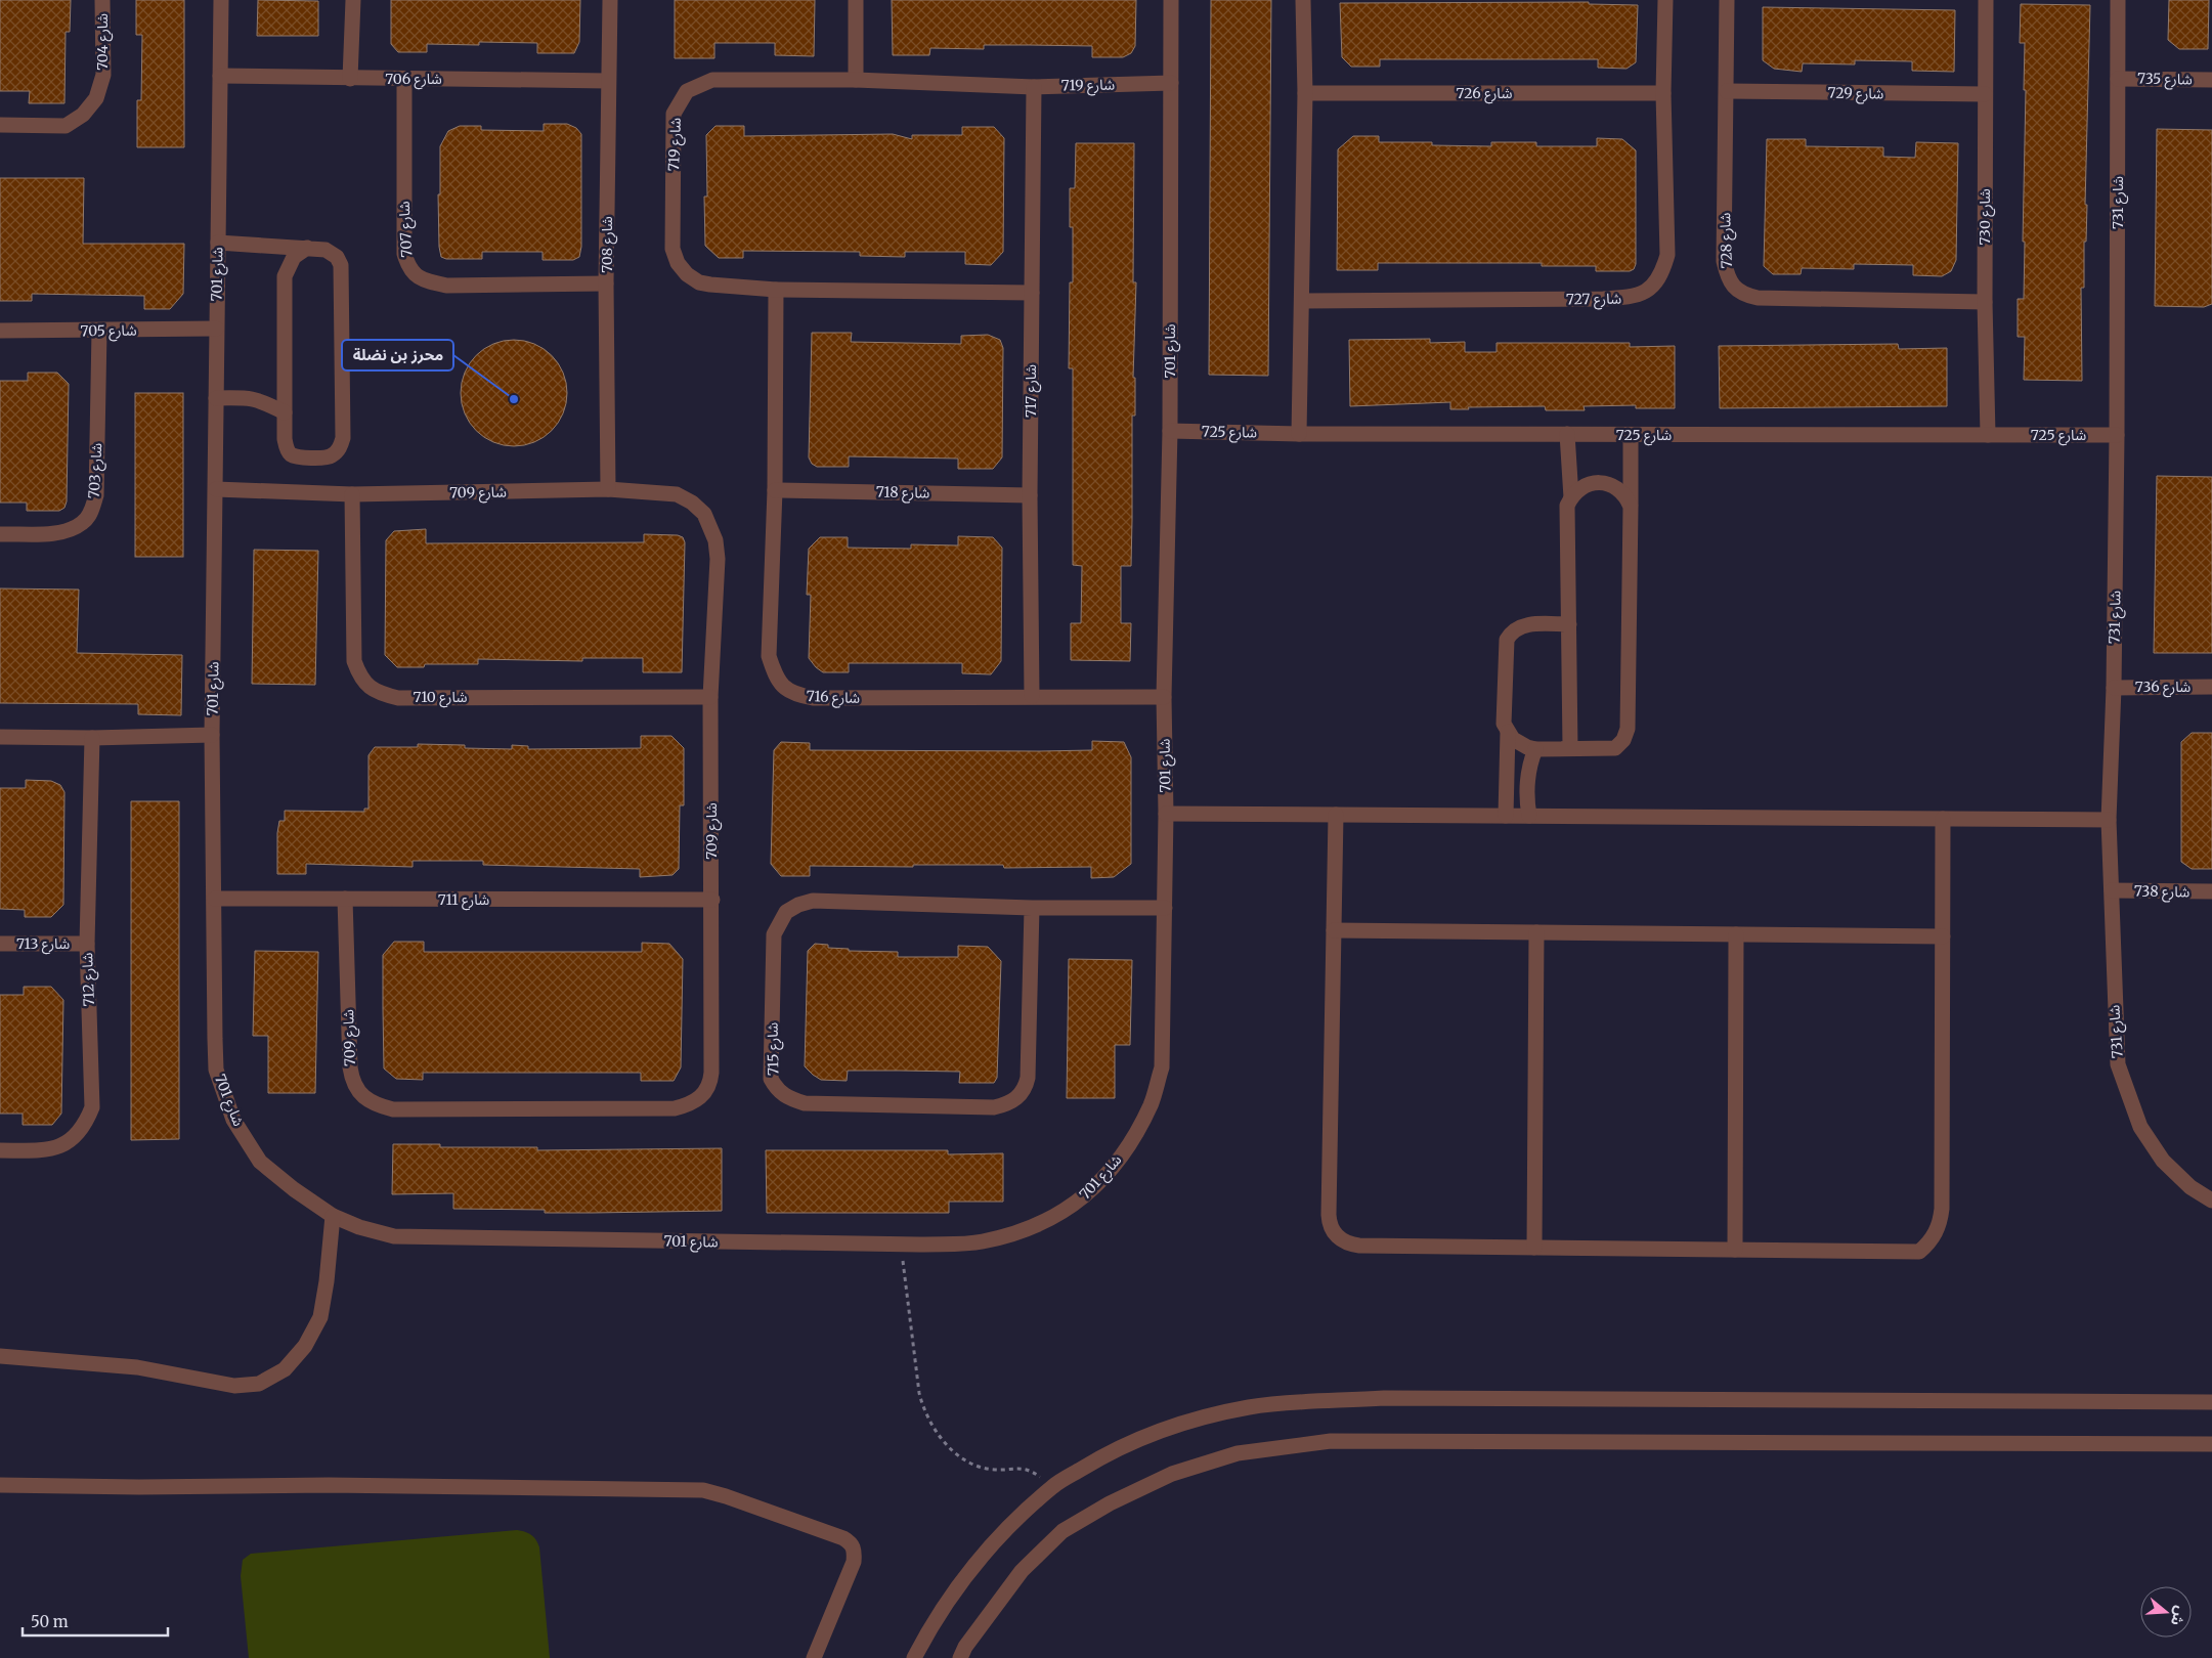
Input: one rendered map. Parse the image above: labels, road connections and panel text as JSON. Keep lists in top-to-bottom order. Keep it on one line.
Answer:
{"streets":{"street":["شارع 704","شارع 706","شارع 735","شارع 719","شارع 726","شارع 729","شارع 731","شارع 730","شارع 707","شارع 728","شارع 708","شارع 701","شارع 727","شارع 705","شارع 717","شارع 725","شارع 703","شارع 709","شارع 718","شارع 736","شارع 710","شارع 716","شارع 738","شارع 711","شارع 713","شارع 712","شارع 715"]},"crossings":[["شارع 706","شارع 707"],["شارع 706","شارع 708"],["شارع 706","شارع 701"],["شارع 735","شارع 731"],["شارع 719","شارع 701"],["شارع 719","شارع 717"],["شارع 719","شارع 716"],["شارع 726","شارع 727"],["شارع 729","شارع 730"],["شارع 729","شارع 728"],["شارع 731","شارع 725"],["شارع 731","شارع 736"],["شارع 731","شارع 738"],["شارع 730","شارع 728"],["شارع 730","شارع 725"],["شارع 707","شارع 708"],["شارع 708","شارع 709"],["شارع 701","شارع 705"],["شارع 701","شارع 725"],["شارع 701","شارع 709"],["شارع 701","شارع 716"],["شارع 701","شارع 711"],["شارع 701","شارع 715"],["شارع 705","شارع 703"],["شارع 717","شارع 718"],["شارع 717","شارع 716"],["شارع 709","شارع 710"],["شارع 709","شارع 711"],["شارع 718","شارع 716"],["شارع 713","شارع 712"]],"places":["محرز بن نضلة"],"scale_bar":"50 m","north":"right"}
